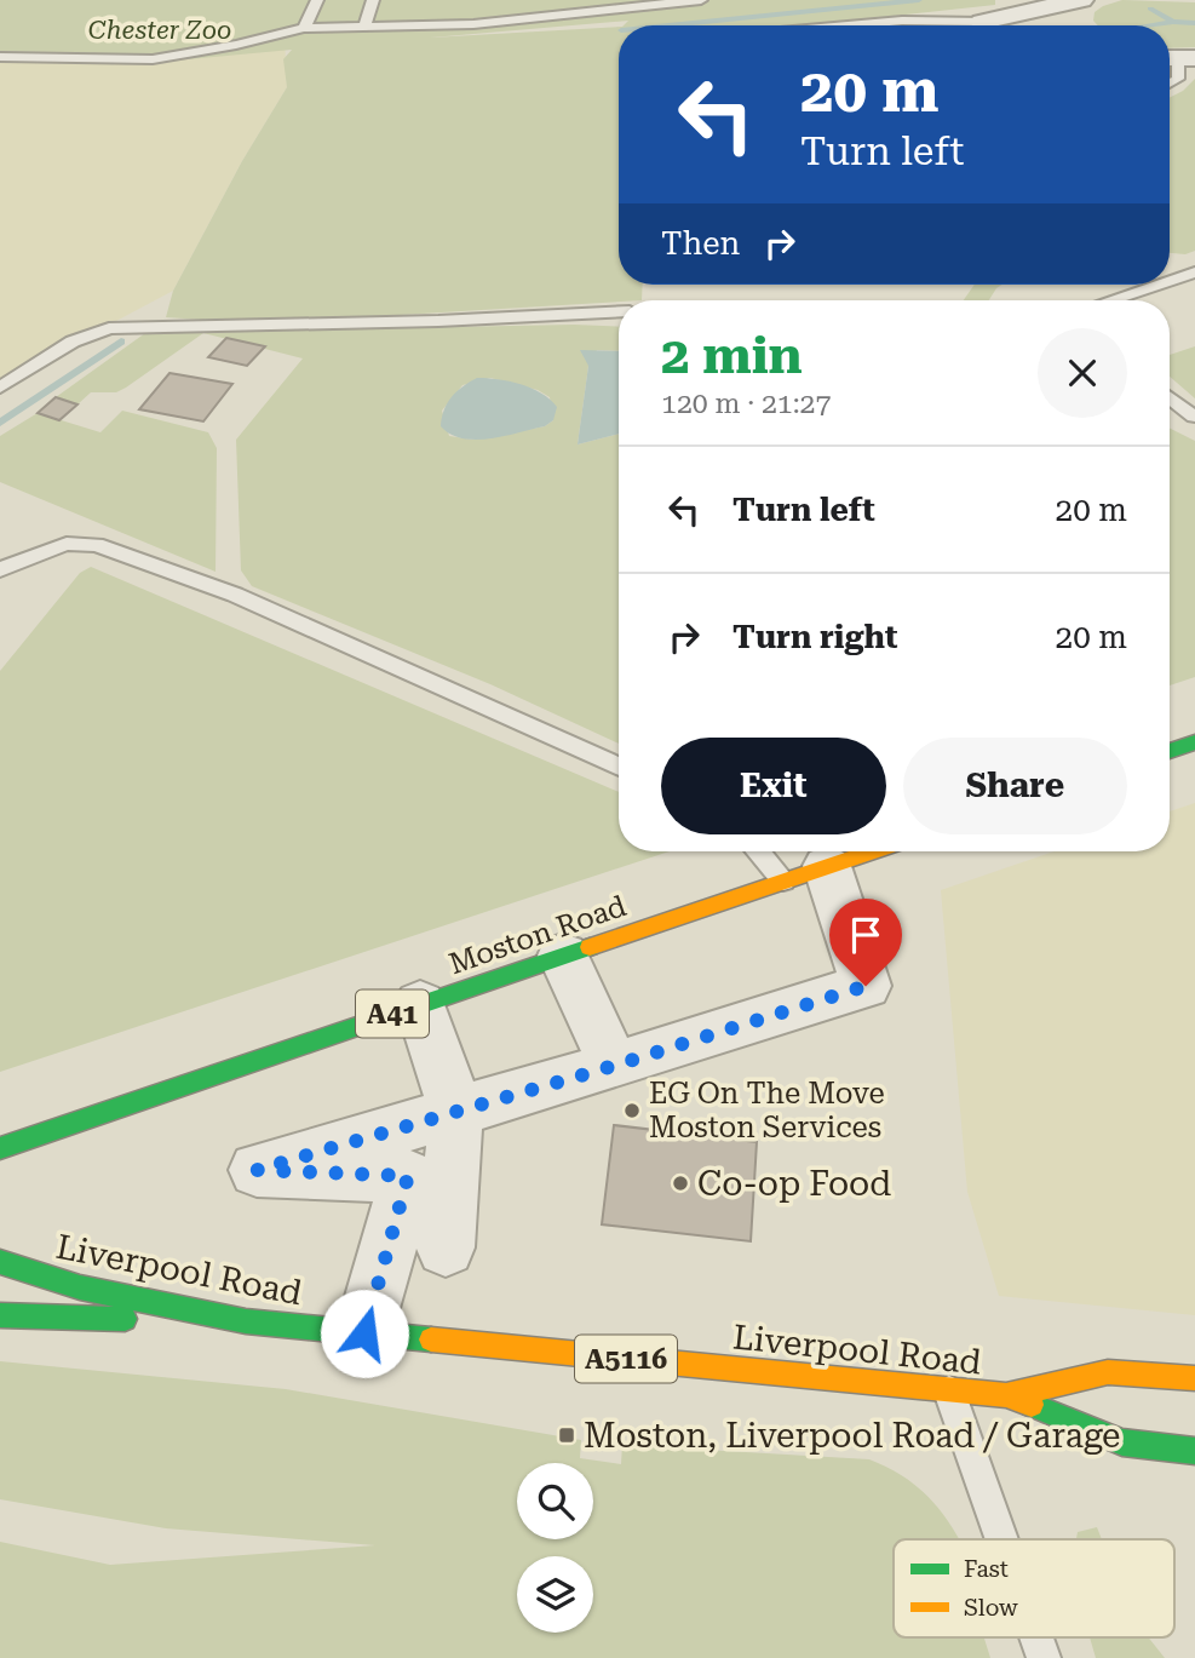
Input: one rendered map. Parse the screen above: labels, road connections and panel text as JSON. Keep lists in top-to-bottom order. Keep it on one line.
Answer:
{"streets":{"highway":["Moston Road","A41","Liverpool Road","A5116"]},"parks":["Chester Zoo"],"places":{"other":["EG On The Move Moston Services","Co-op Food"],"transit":["Moston, Liverpool Road / Garage"]},"legend":["Fast","Slow"],"page":{"turn":["20 m","Turn left"],"then":"Then","heading":["2 min","120 m · 21:27"],"list":[{"name":"Turn left","value":"20 m"},{"name":"Turn right","value":"20 m"}],"buttons":["Exit","Share"]}}
